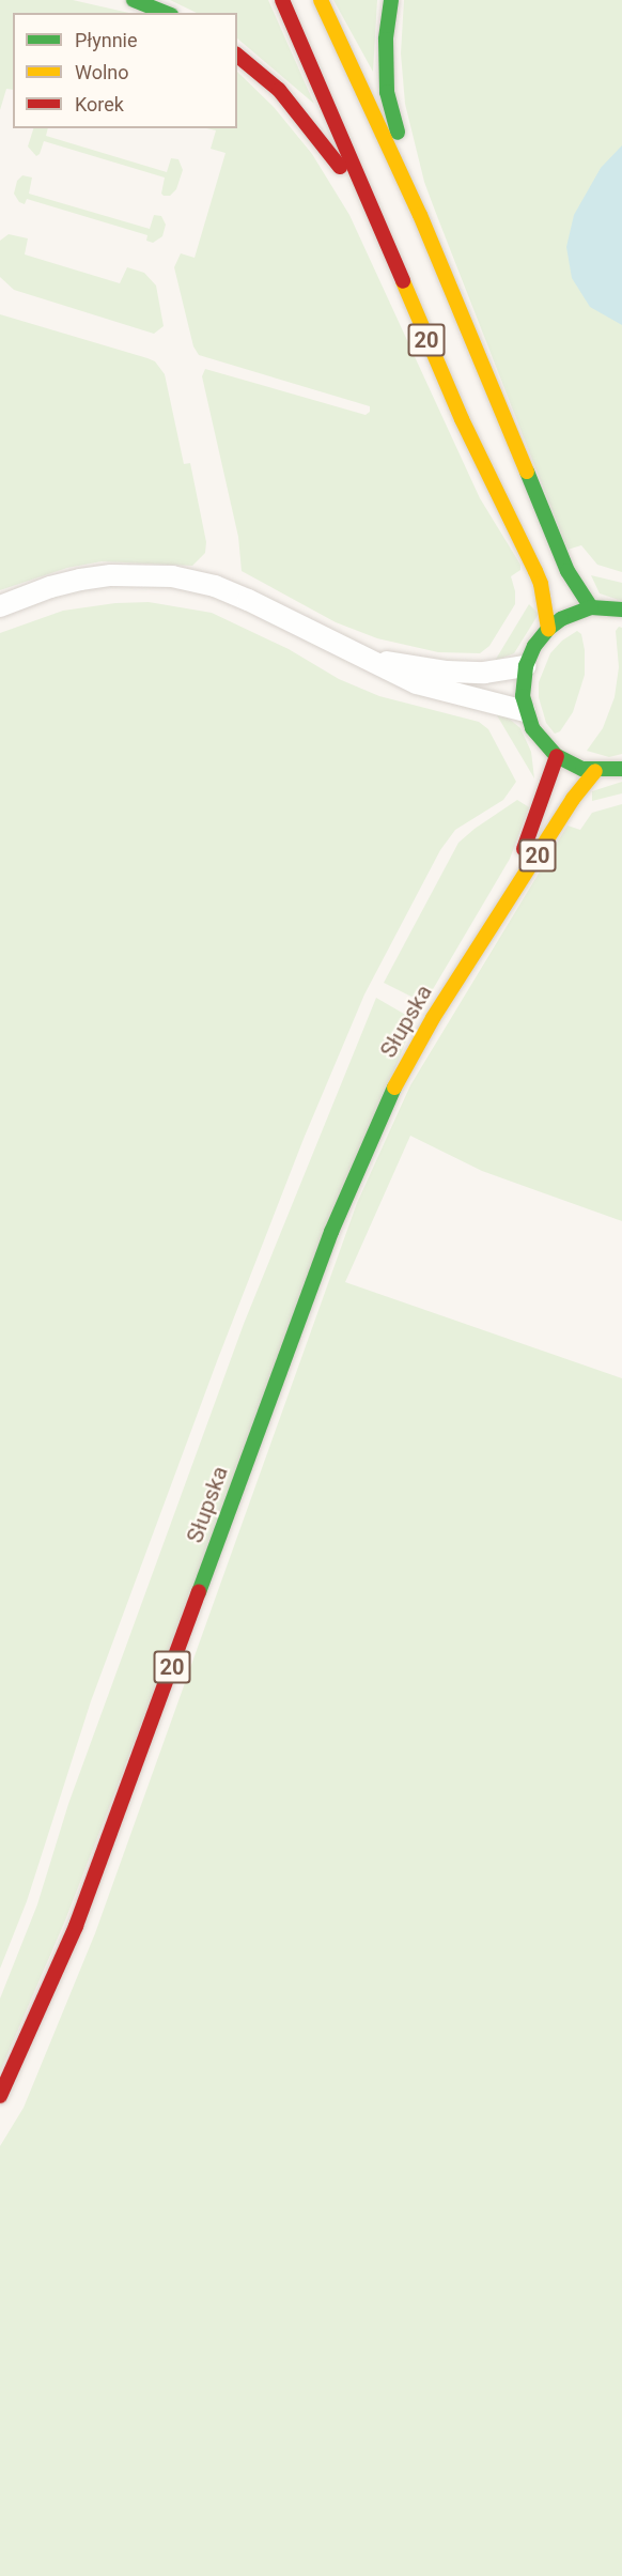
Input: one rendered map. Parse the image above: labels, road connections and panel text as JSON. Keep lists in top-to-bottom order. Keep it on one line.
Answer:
{"streets":{"main road":["20","Słupska"]},"legend":["Płynnie","Wolno","Korek"]}
